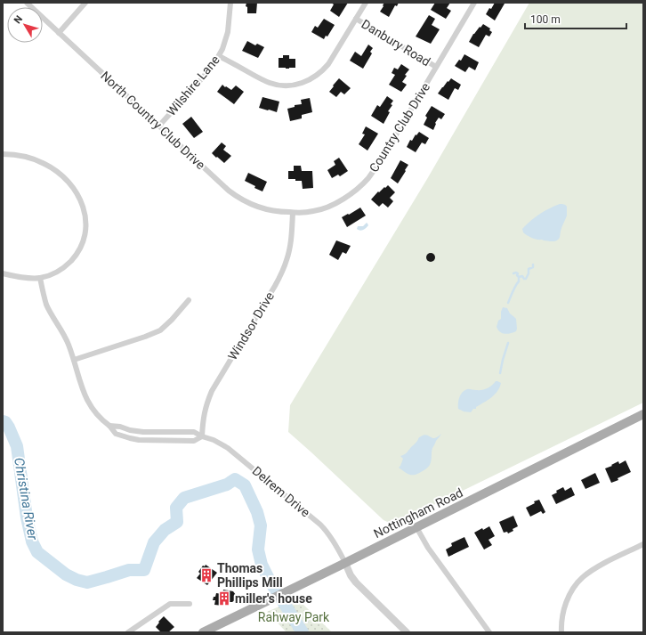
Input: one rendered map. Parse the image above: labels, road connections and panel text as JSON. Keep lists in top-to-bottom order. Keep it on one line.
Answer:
{"streets":{"main road":["Nottingham Road"],"street":["Danbury Road","Wilshire Lane","North Country Club Drive","Country Club Drive","Windsor Drive","Delrem Drive"]},"crossings":[["Danbury Road","Country Club Drive"],["Wilshire Lane","North Country Club Drive"],["North Country Club Drive","Country Club Drive"],["North Country Club Drive","Windsor Drive"],["Country Club Drive","Windsor Drive"],["Windsor Drive","Delrem Drive"],["Delrem Drive","Nottingham Road"]],"water":["Christina River"],"parks":["Rahway Park"],"places":{"building":["Thomas Phillips Mill","miller's house"]},"scale_bar":"100 m","north":"top left"}
